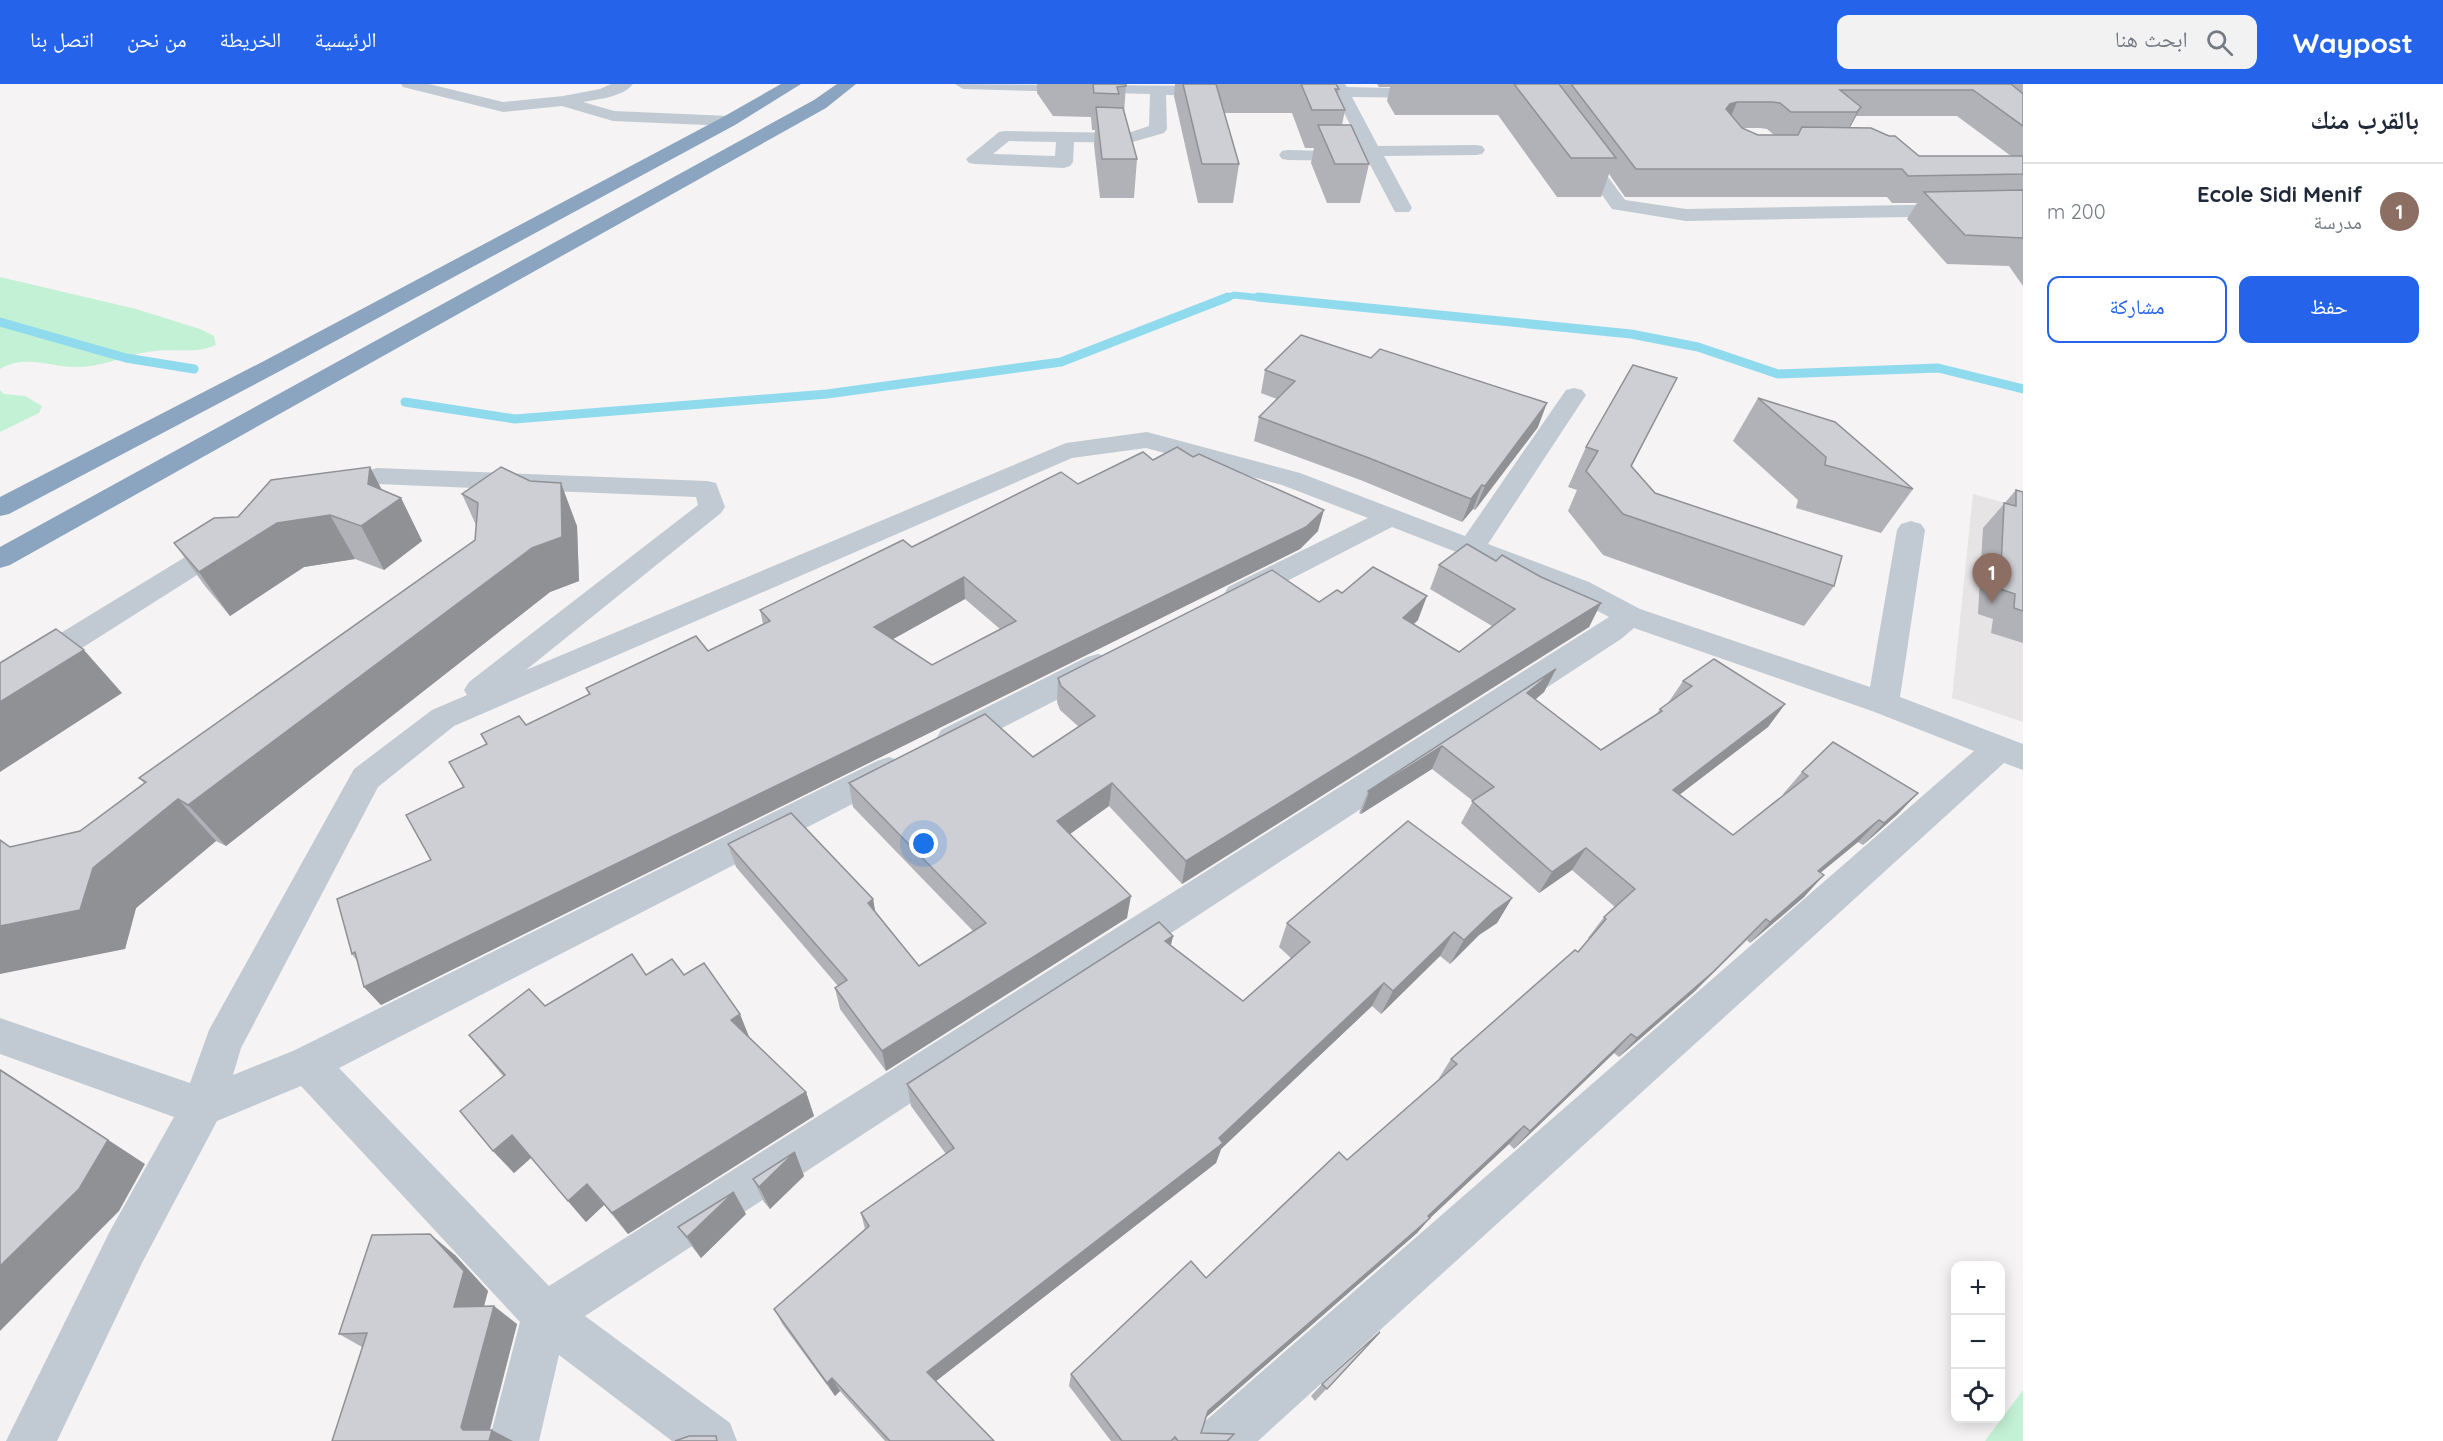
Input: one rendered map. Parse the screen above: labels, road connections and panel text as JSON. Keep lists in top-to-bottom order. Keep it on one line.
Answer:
{"page":{"header":"Waypost","search":"ابحث هنا","nav":["الرئيسية","الخريطة","من نحن","اتصل بنا"],"heading":"بالقرب منك","list":[{"mark":"1","name":"Ecole Sidi Menif","note":"مدرسة","value":"200 m"}],"buttons":["حفظ","مشاركة"],"pins":"1","map_buttons":["+","−"]}}
